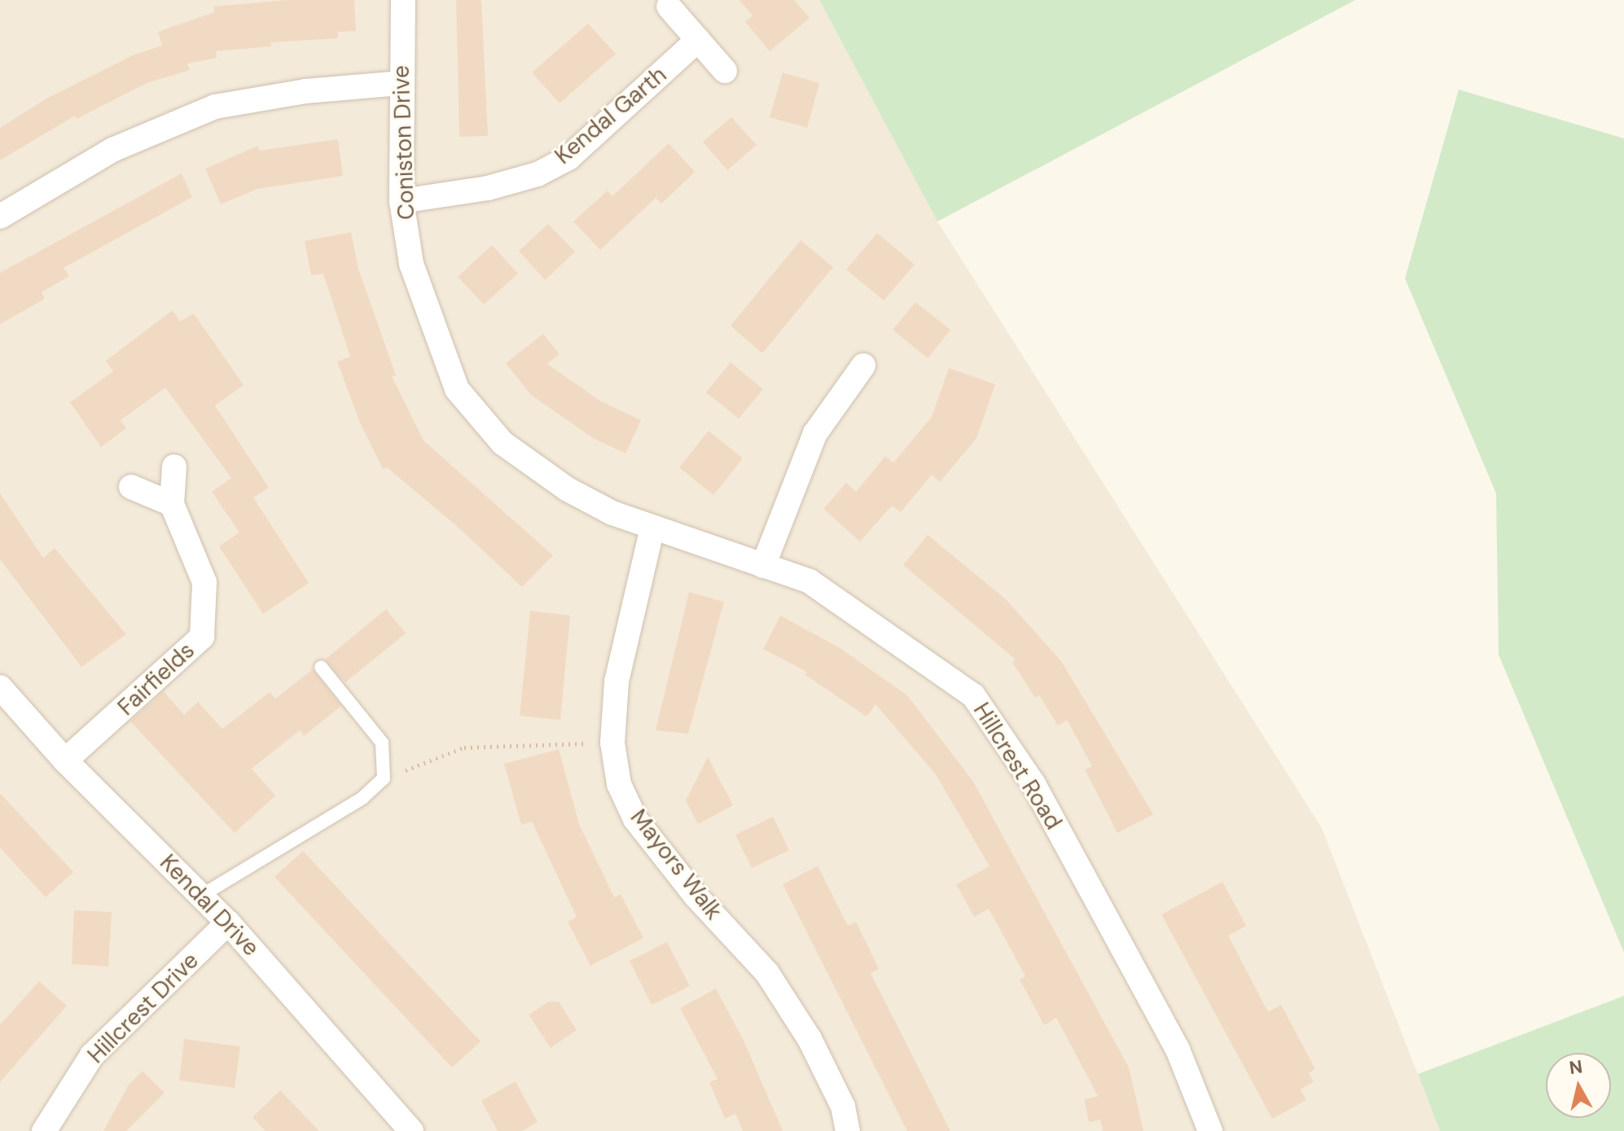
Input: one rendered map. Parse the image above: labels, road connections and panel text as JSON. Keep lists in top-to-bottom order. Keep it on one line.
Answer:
{"streets":{"street":["Kendal Garth","Coniston Drive","Fairfields","Hillcrest Road","Mayors Walk","Kendal Drive","Hillcrest Drive"]},"crossings":[["Kendal Garth","Coniston Drive"],["Coniston Drive","Hillcrest Road"],["Fairfields","Kendal Drive"],["Hillcrest Road","Mayors Walk"],["Kendal Drive","Hillcrest Drive"]],"north":"top"}
